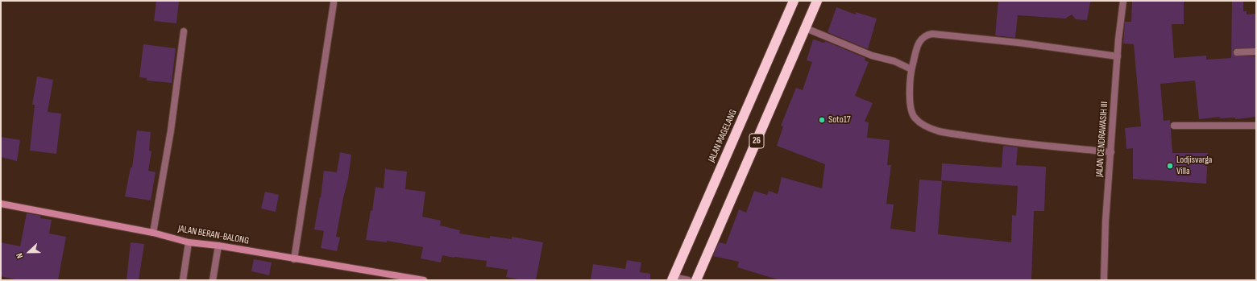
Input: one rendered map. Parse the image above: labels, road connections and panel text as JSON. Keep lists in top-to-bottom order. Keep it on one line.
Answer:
{"streets":{"highway":["JALAN MAGELANG","26"],"main road":["JALAN BERAN-BALONG"],"street":["JALAN CENDRAWASIH III"]},"places":["Soto17","Lodjisvarga Villa"],"north":"left"}
